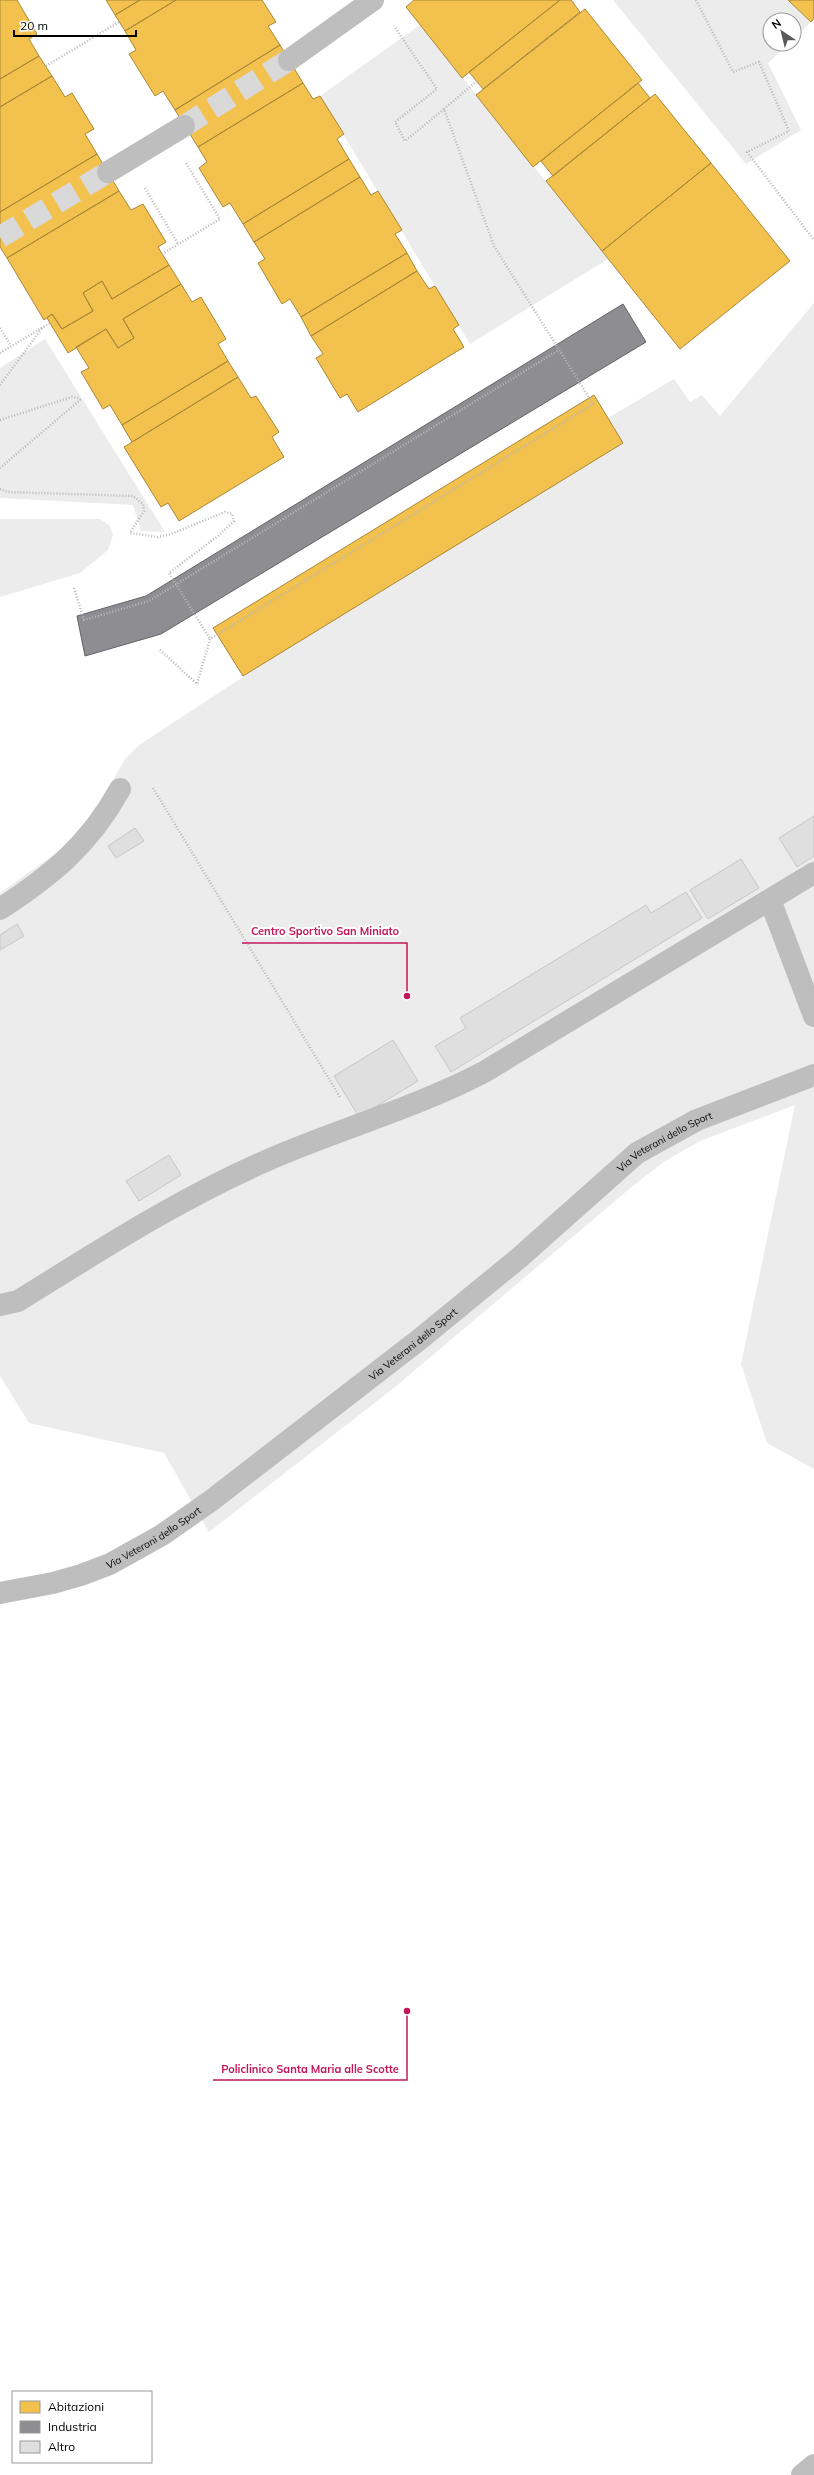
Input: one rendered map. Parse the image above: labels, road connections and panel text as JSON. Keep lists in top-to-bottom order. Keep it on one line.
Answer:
{"streets":{"street":["Via Veterani dello Sport"]},"places":["Centro Sportivo San Miniato","Policlinico Santa Maria alle Scotte"],"legend":["Abitazioni","Industria","Altro"],"scale_bar":"20 m","north":"top left"}
